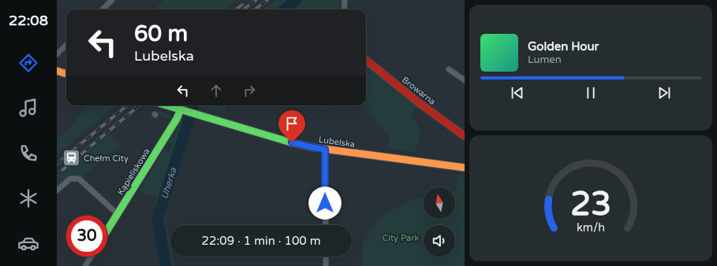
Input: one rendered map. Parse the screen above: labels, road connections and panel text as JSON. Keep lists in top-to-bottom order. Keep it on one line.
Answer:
{"streets":{"main road":["Browarna","Lubelska","Kąpieliskowa"]},"crossings":[["Lubelska","Kąpieliskowa"]],"water":["Uherka"],"parks":["City Park"],"places":{"station":["Chełm City"]},"north":"top","page":{"tabs":"22:08","turn":["60 m","Lubelska"],"song":["Golden Hour","Lumen"],"limit":"30","trip":"22:09 · 1 min · 100 m","gauge":["23","km/h"]}}
